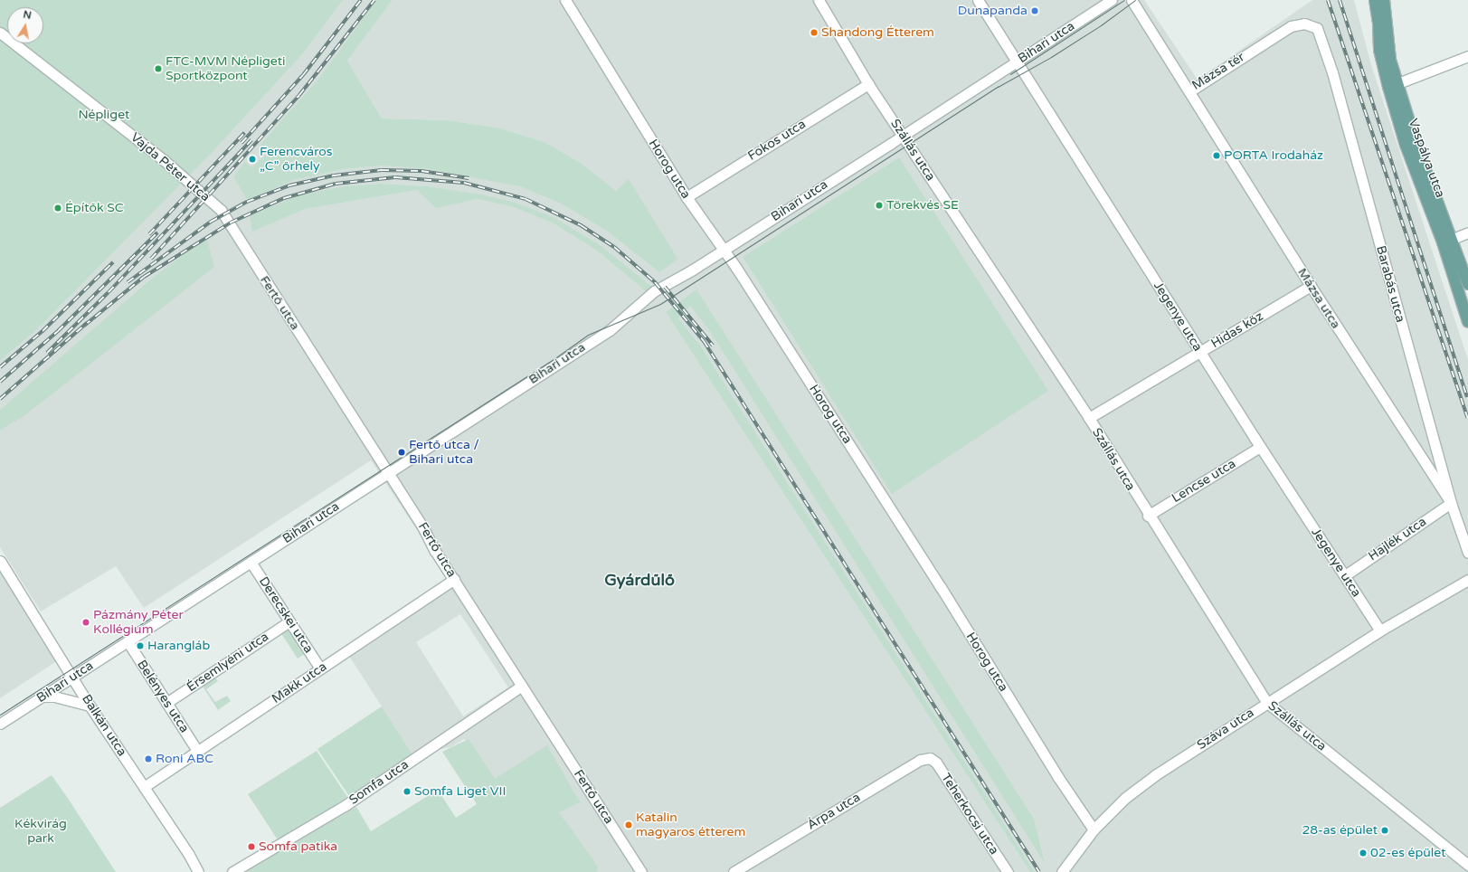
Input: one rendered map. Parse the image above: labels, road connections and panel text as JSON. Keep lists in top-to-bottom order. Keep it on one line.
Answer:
{"streets":{"main road":["Vaspálya utca"],"street":["Bihari utca","Mázsa tér","Fokos utca","Szállás utca","Vajda Péter utca","Horog utca","Barabás utca","Mázsa utca","Fertő utca","Jegenye utca","Hidas köz","Lencse utca","Hajlék utca","Derecskei utca","Érsemlyéni utca","Makk utca","Belényes utca","Balkán utca","Száva utca","Somfa utca","Árpa utca","Teherkocsi utca"]},"crossings":[["Bihari utca","Szállás utca"],["Bihari utca","Horog utca"],["Bihari utca","Fertő utca"],["Bihari utca","Jegenye utca"],["Bihari utca","Derecskei utca"],["Bihari utca","Belényes utca"],["Bihari utca","Balkán utca"],["Mázsa tér","Barabás utca"],["Mázsa tér","Mázsa utca"],["Fokos utca","Szállás utca"],["Fokos utca","Horog utca"],["Szállás utca","Hidas köz"],["Szállás utca","Lencse utca"],["Szállás utca","Száva utca"],["Vajda Péter utca","Fertő utca"],["Horog utca","Száva utca"],["Barabás utca","Mázsa utca"],["Barabás utca","Hajlék utca"],["Mázsa utca","Hidas köz"],["Mázsa utca","Hajlék utca"],["Fertő utca","Makk utca"],["Fertő utca","Somfa utca"],["Jegenye utca","Hidas köz"],["Jegenye utca","Lencse utca"],["Jegenye utca","Hajlék utca"],["Jegenye utca","Száva utca"],["Derecskei utca","Érsemlyéni utca"],["Derecskei utca","Makk utca"],["Érsemlyéni utca","Belényes utca"],["Makk utca","Belényes utca"],["Makk utca","Balkán utca"],["Árpa utca","Teherkocsi utca"]],"districts":["Gyárdűlő"],"parks":["Népliget","Kékvirág park"],"places":["Dunapanda","Shandong Étterem","FTC-MVM Népligeti Sportközpont","PORTA Irodaház","Ferencváros „C” őrhely","Törekvés SE","Építők SC","Fertő utca / Bihari utca","Pázmány Péter Kollégium","Harangláb","Roni ABC","Somfa Liget VII","Katalin magyaros étterem","28-as épület","Somfa patika","02-es épület"],"north":"top"}
